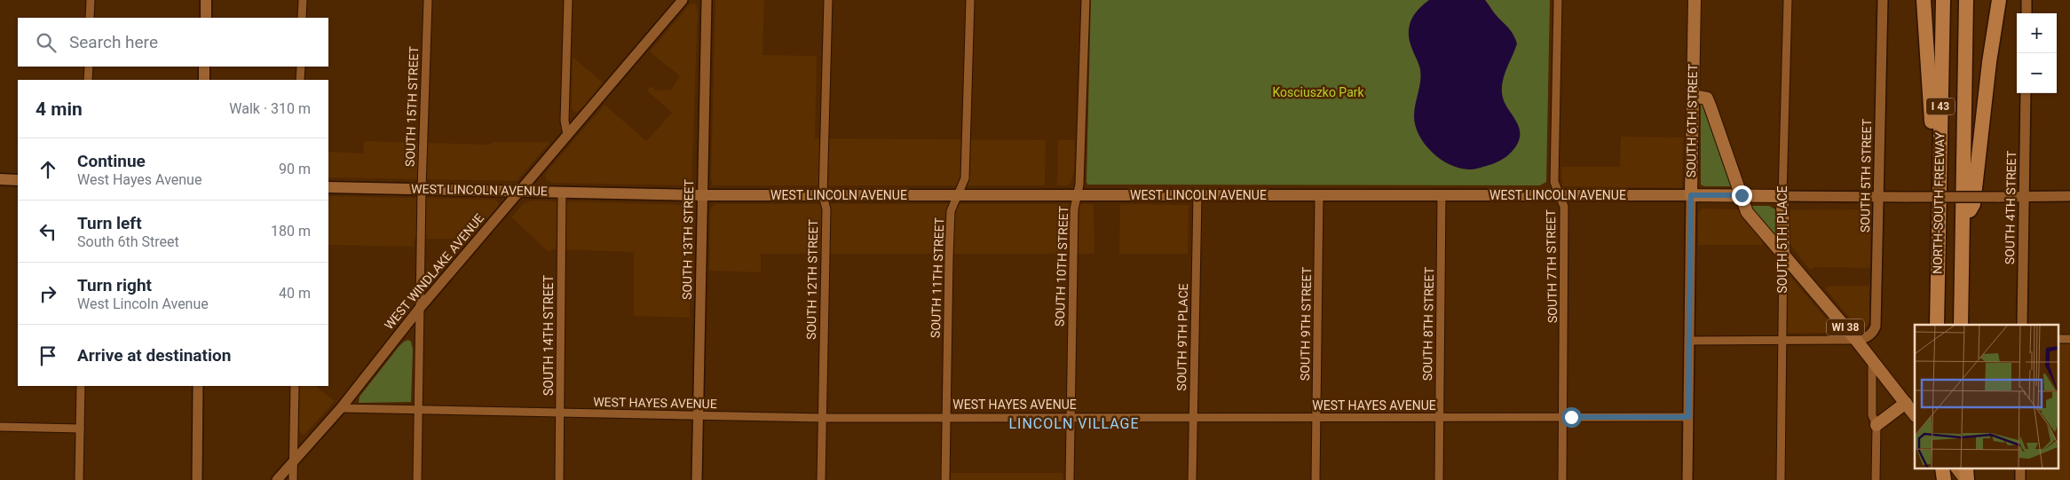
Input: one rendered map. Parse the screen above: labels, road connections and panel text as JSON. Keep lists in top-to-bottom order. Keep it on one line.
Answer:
{"streets":{"highway":["I 43","NORTH-SOUTH FREEWAY"],"main road":["SOUTH 6TH STREET","WEST LINCOLN AVENUE","SOUTH 5TH PLACE","WI 38"],"street":["SOUTH 15TH STREET","SOUTH 5TH STREET","SOUTH 4TH STREET","SOUTH 13TH STREET","SOUTH 10TH STREET","SOUTH 7TH STREET","WEST WINDLAKE AVENUE","SOUTH 11TH STREET","SOUTH 12TH STREET","SOUTH 9TH STREET","SOUTH 8TH STREET","SOUTH 14TH STREET","SOUTH 9TH PLACE","WEST HAYES AVENUE"]},"crossings":[["SOUTH 15TH STREET","WEST LINCOLN AVENUE"],["SOUTH 15TH STREET","WEST WINDLAKE AVENUE"],["SOUTH 15TH STREET","WEST HAYES AVENUE"],["SOUTH 6TH STREET","WEST LINCOLN AVENUE"],["SOUTH 6TH STREET","WI 38"],["SOUTH 6TH STREET","WEST HAYES AVENUE"],["SOUTH 5TH STREET","WEST LINCOLN AVENUE"],["SOUTH 5TH STREET","WI 38"],["WEST LINCOLN AVENUE","SOUTH 4TH STREET"],["WEST LINCOLN AVENUE","SOUTH 13TH STREET"],["WEST LINCOLN AVENUE","SOUTH 5TH PLACE"],["WEST LINCOLN AVENUE","SOUTH 10TH STREET"],["WEST LINCOLN AVENUE","SOUTH 7TH STREET"],["WEST LINCOLN AVENUE","WEST WINDLAKE AVENUE"],["WEST LINCOLN AVENUE","SOUTH 11TH STREET"],["WEST LINCOLN AVENUE","SOUTH 12TH STREET"],["WEST LINCOLN AVENUE","SOUTH 9TH STREET"],["WEST LINCOLN AVENUE","SOUTH 8TH STREET"],["WEST LINCOLN AVENUE","WI 38"],["WEST LINCOLN AVENUE","SOUTH 14TH STREET"],["WEST LINCOLN AVENUE","SOUTH 9TH PLACE"],["SOUTH 13TH STREET","WEST HAYES AVENUE"],["SOUTH 5TH PLACE","WI 38"],["SOUTH 10TH STREET","WEST HAYES AVENUE"],["SOUTH 7TH STREET","WEST HAYES AVENUE"],["WEST WINDLAKE AVENUE","WEST HAYES AVENUE"],["SOUTH 11TH STREET","WEST HAYES AVENUE"],["SOUTH 12TH STREET","WEST HAYES AVENUE"],["SOUTH 9TH STREET","WEST HAYES AVENUE"],["SOUTH 8TH STREET","WEST HAYES AVENUE"],["SOUTH 14TH STREET","WEST HAYES AVENUE"],["SOUTH 9TH PLACE","WEST HAYES AVENUE"]],"districts":["LINCOLN VILLAGE"],"parks":["Kosciuszko Park"],"page":{"map_buttons":["+","−"],"search":"Search here","heading":["4 min","Walk · 310 m"],"list":[["Continue","West Hayes Avenue","90 m"],["Turn left","South 6th Street","180 m"],["Turn right","West Lincoln Avenue","40 m"],"Arrive at destination"]}}
